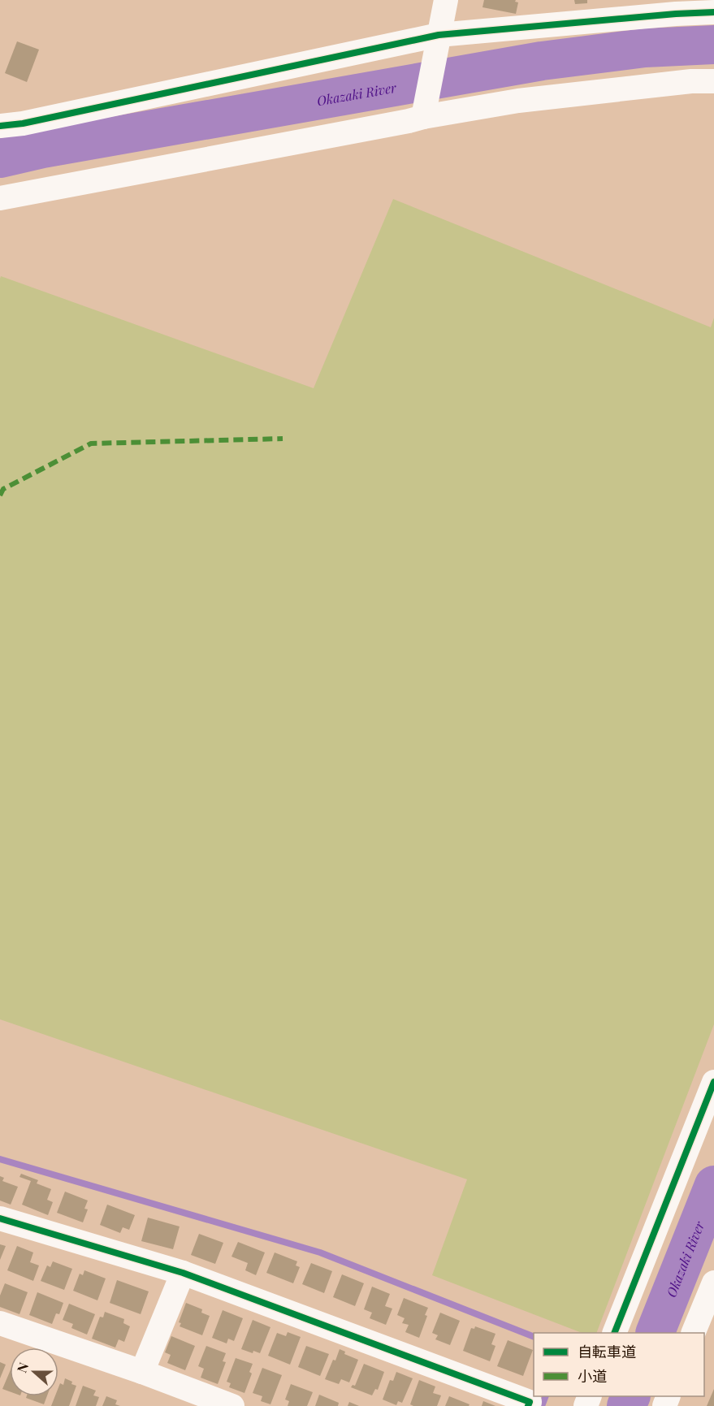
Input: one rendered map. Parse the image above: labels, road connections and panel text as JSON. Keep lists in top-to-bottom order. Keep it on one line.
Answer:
{"water":["Okazaki River"],"legend":["自転車道","小道"],"north":"left"}
